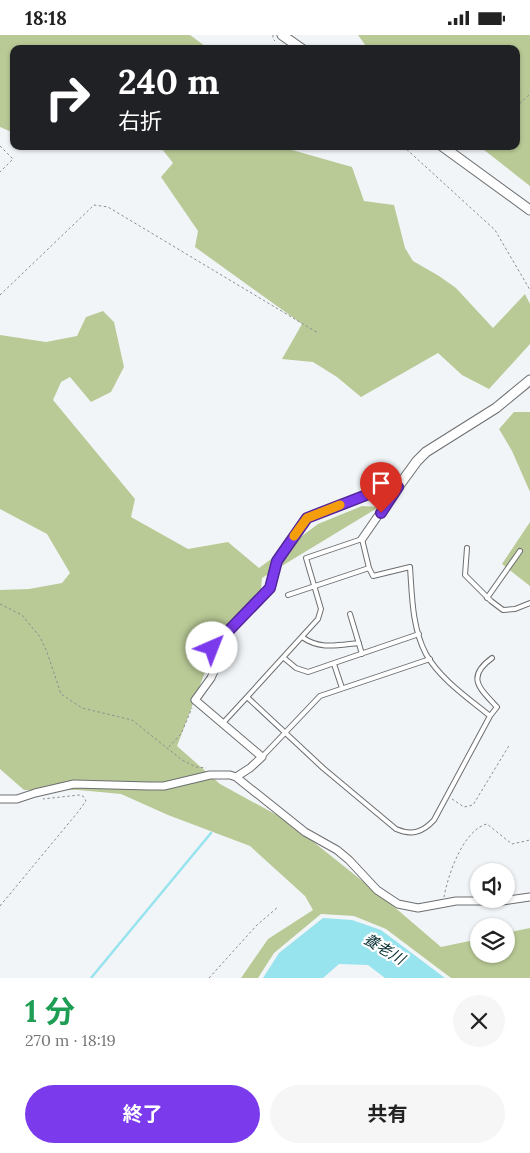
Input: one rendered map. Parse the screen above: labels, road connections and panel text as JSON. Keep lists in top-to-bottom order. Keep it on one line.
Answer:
{"water":["養老川"],"page":{"status":"18:18","turn":["240 m","右折"],"heading":["1 分","270 m · 18:19"],"buttons":["終了","共有"]}}
